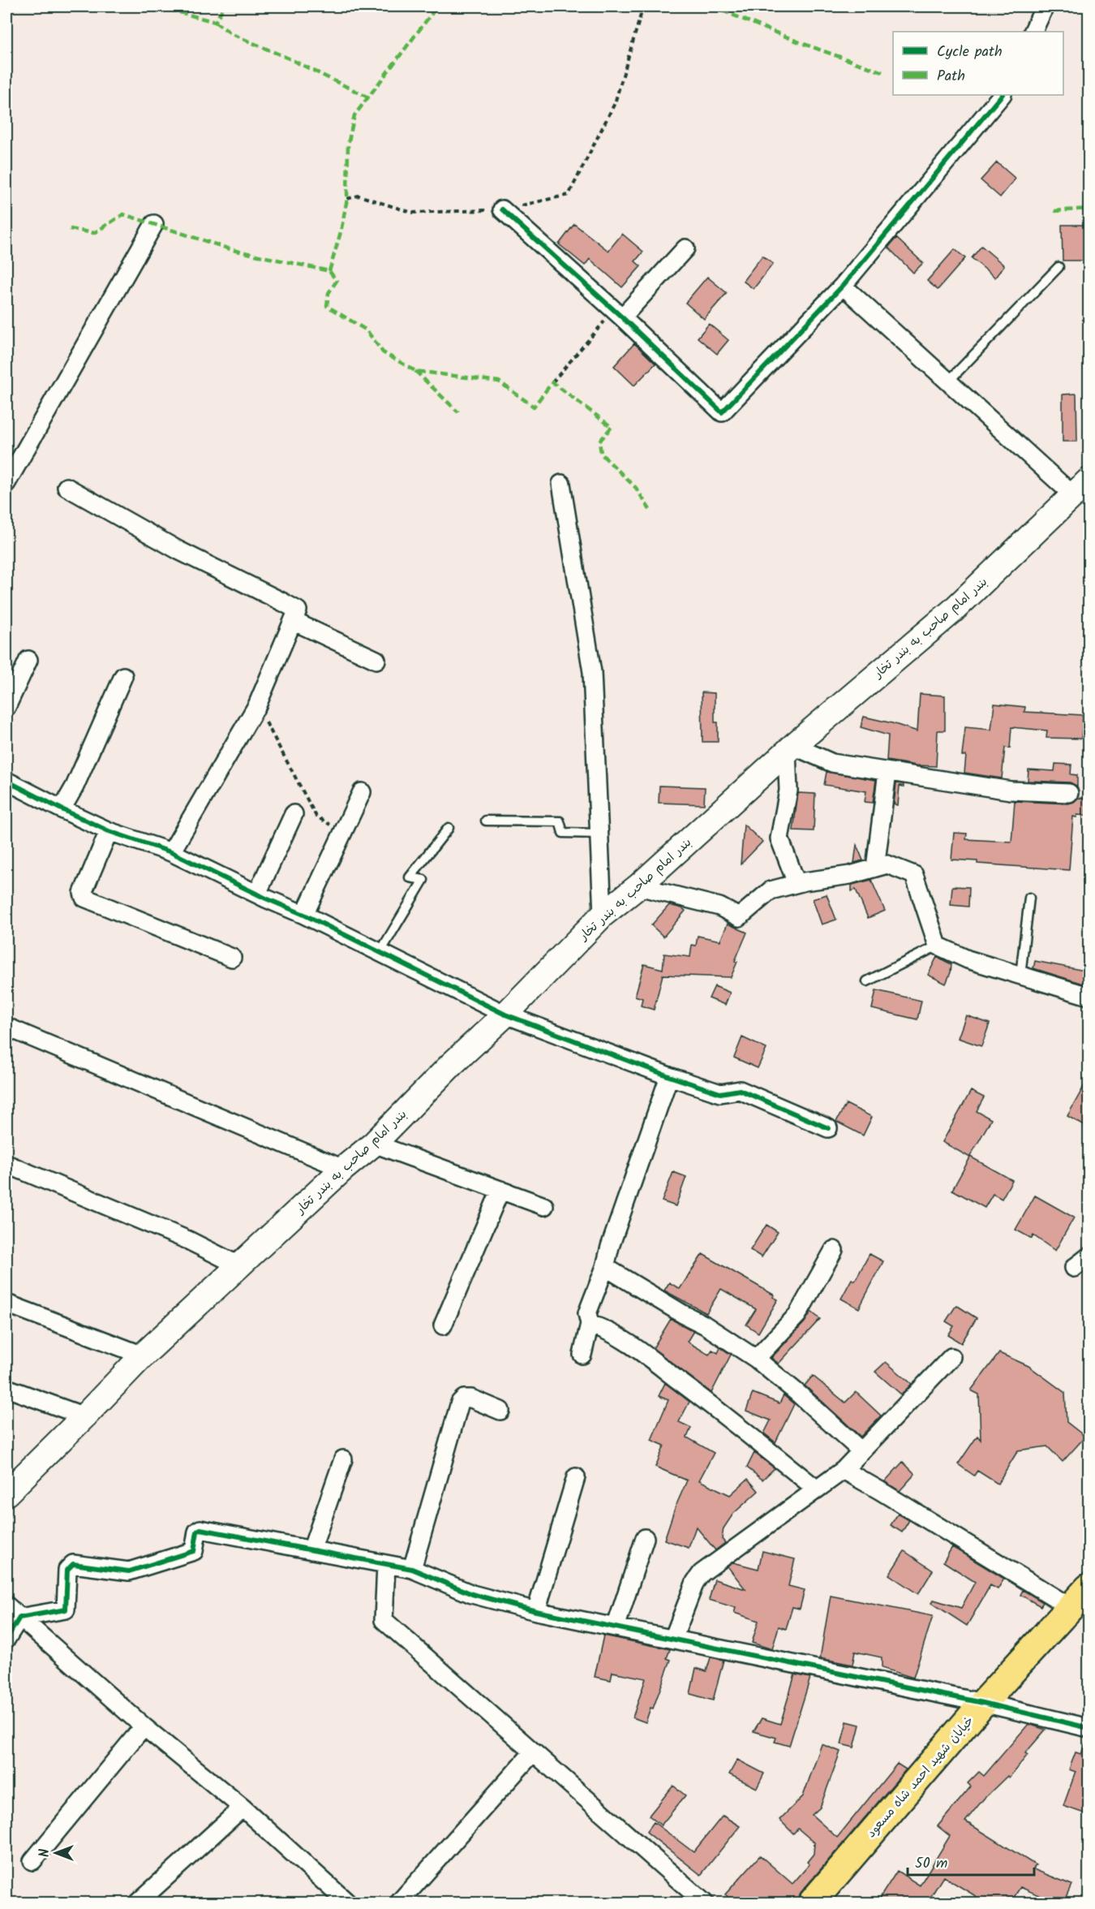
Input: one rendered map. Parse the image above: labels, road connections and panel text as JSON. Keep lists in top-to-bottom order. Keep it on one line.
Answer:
{"streets":{"main road":["بندر امام صاحب به بندر تخار","خیابان شهید احمد شاه مسعود"]},"legend":["Cycle path","Path"],"scale_bar":"50 m","north":"left"}
